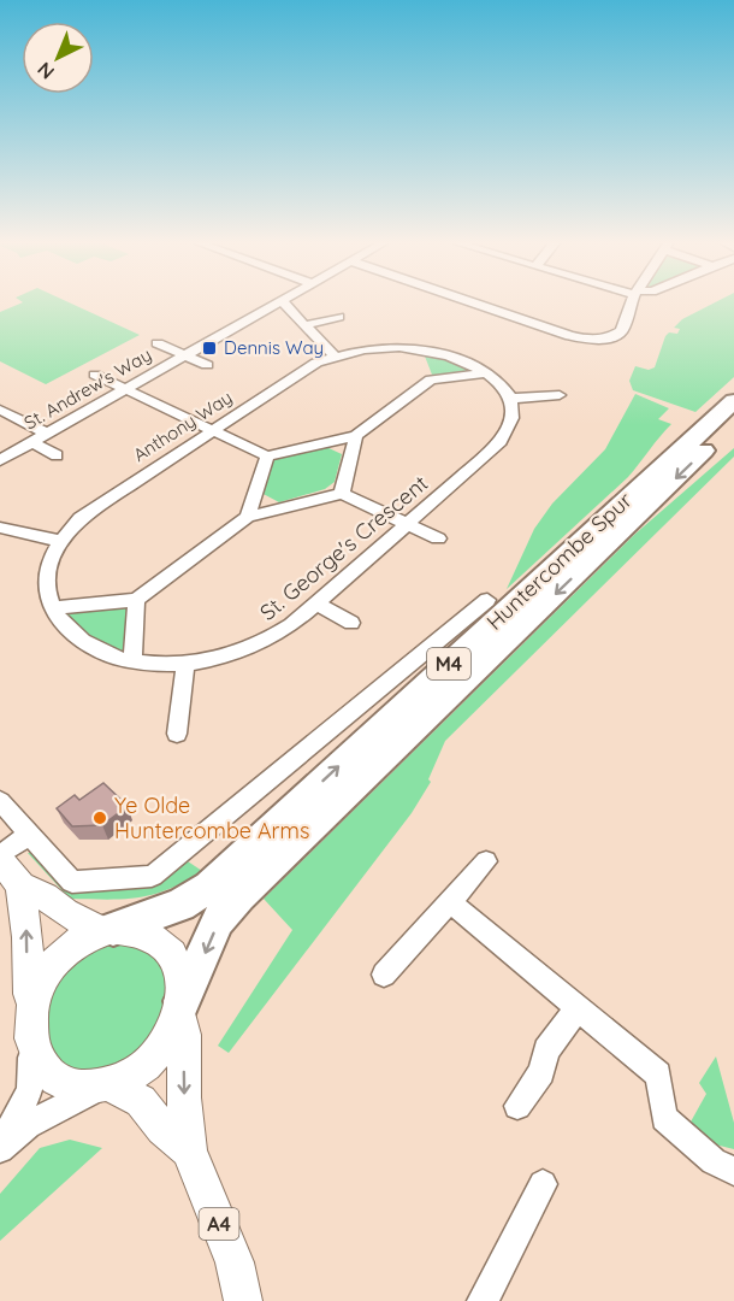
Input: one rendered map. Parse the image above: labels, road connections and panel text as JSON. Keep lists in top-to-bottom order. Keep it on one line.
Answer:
{"streets":{"highway":["Huntercombe Spur","M4"],"main road":["A4"],"street":["St. Andrew's Way","Anthony Way","St. George's Crescent"]},"crossings":[["Huntercombe Spur","A4"]],"places":{"transit":["Dennis Way"],"other":["Ye Olde Huntercombe Arms"]},"north":"bottom left"}
